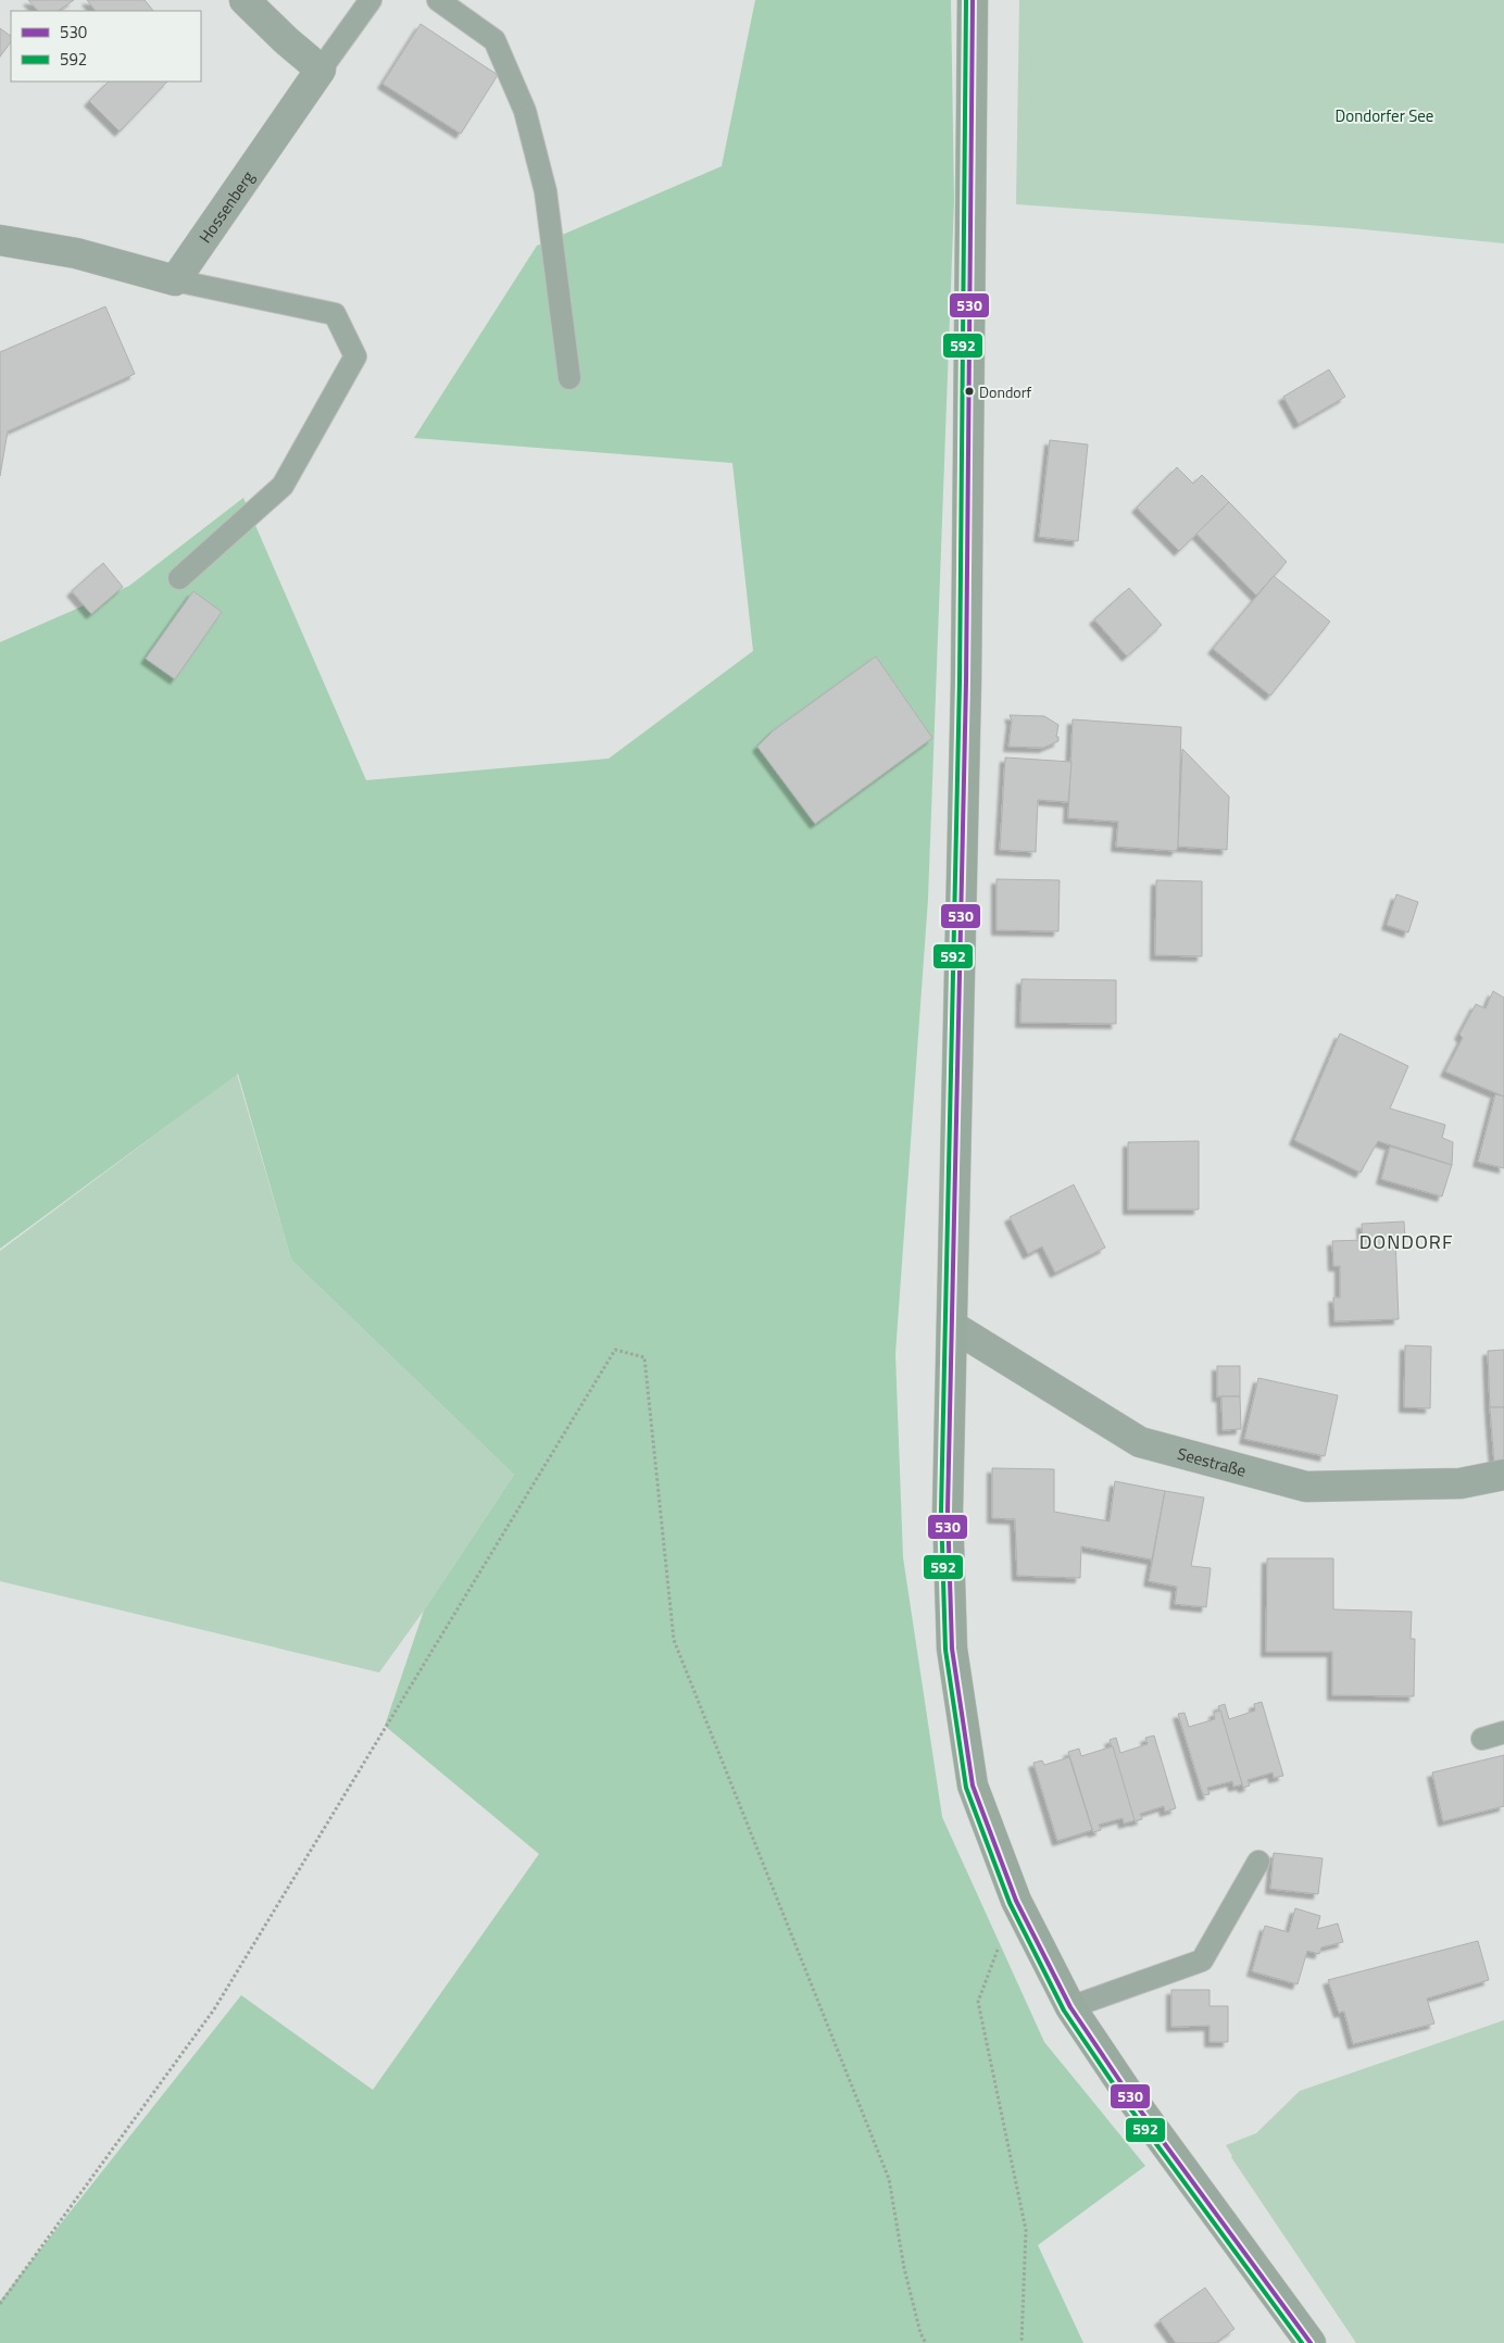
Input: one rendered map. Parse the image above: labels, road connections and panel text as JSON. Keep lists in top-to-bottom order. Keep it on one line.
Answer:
{"streets":{"street":["Hossenberg","Seestraße"]},"districts":["DONDORF"],"parks":["Dondorfer See"],"places":["Dondorf"],"lines":["transit line 530","transit line 592"],"legend":["530","592"]}
